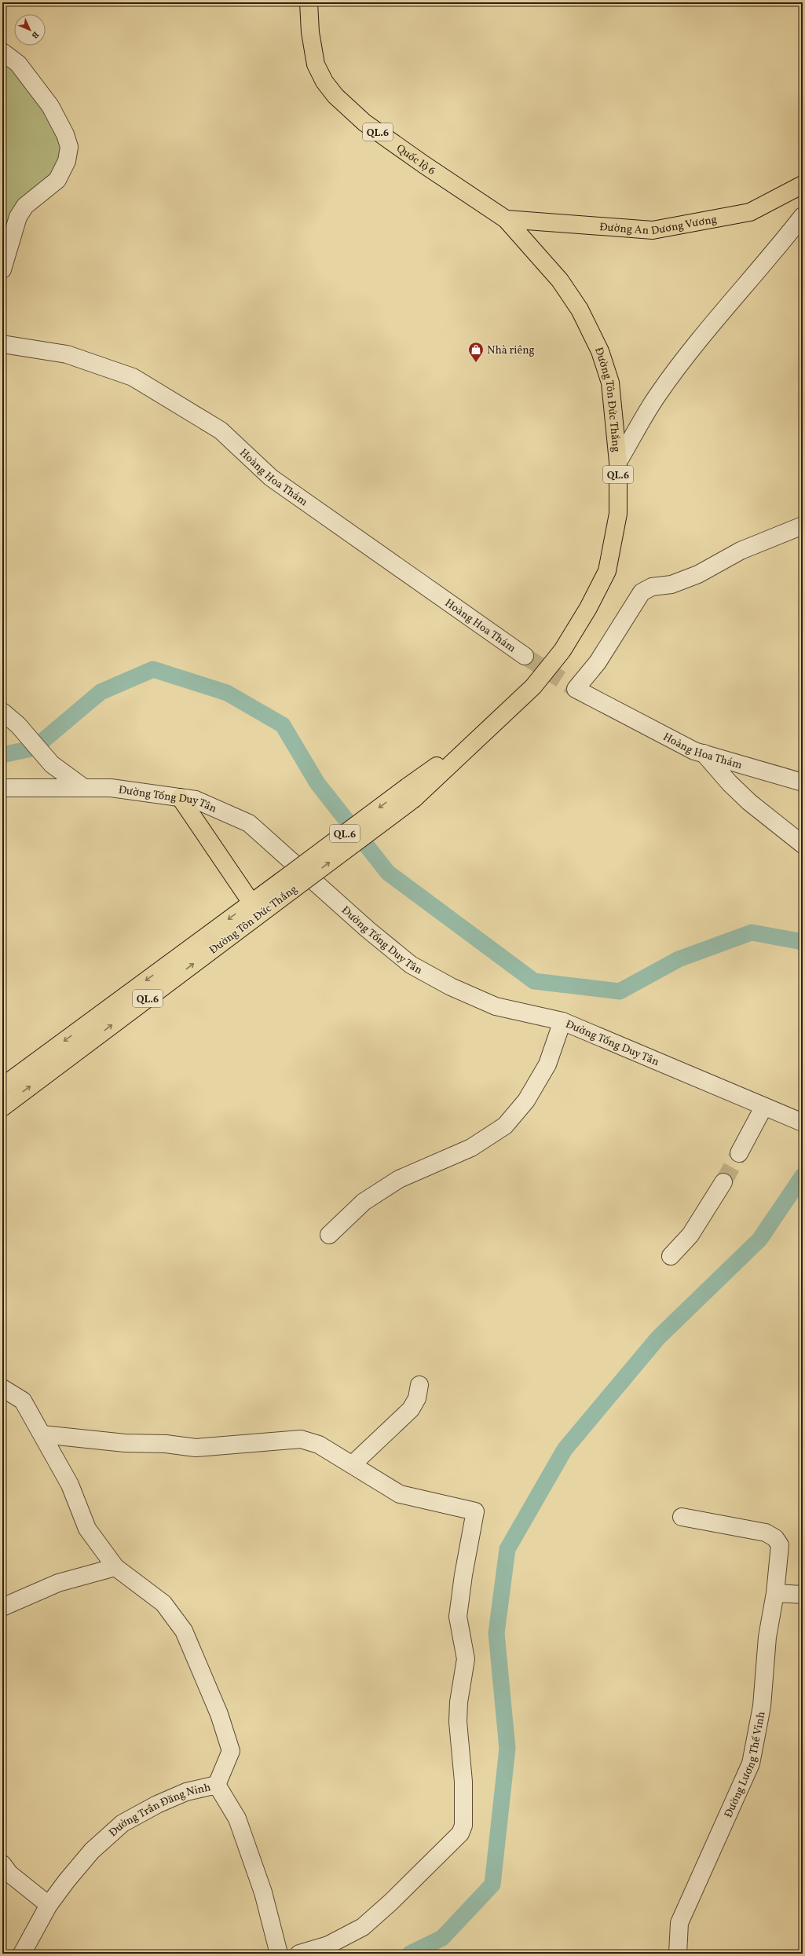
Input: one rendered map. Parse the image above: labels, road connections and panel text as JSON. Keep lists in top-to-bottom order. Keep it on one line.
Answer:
{"streets":{"main road":["QL.6","Quốc lộ 6","Đường An Dương Vương","Đường Tôn Đức Thắng"],"street":["Hoàng Hoa Thám","Đường Tống Duy Tân","Đường Lương Thế Vinh","Đường Trần Đăng Ninh"]},"crossings":[["Quốc lộ 6","Đường An Dương Vương"],["Quốc lộ 6","Đường Tôn Đức Thắng"],["Đường An Dương Vương","Đường Tôn Đức Thắng"]],"places":{"shop":["Nhà riêng"]},"north":"bottom right"}
